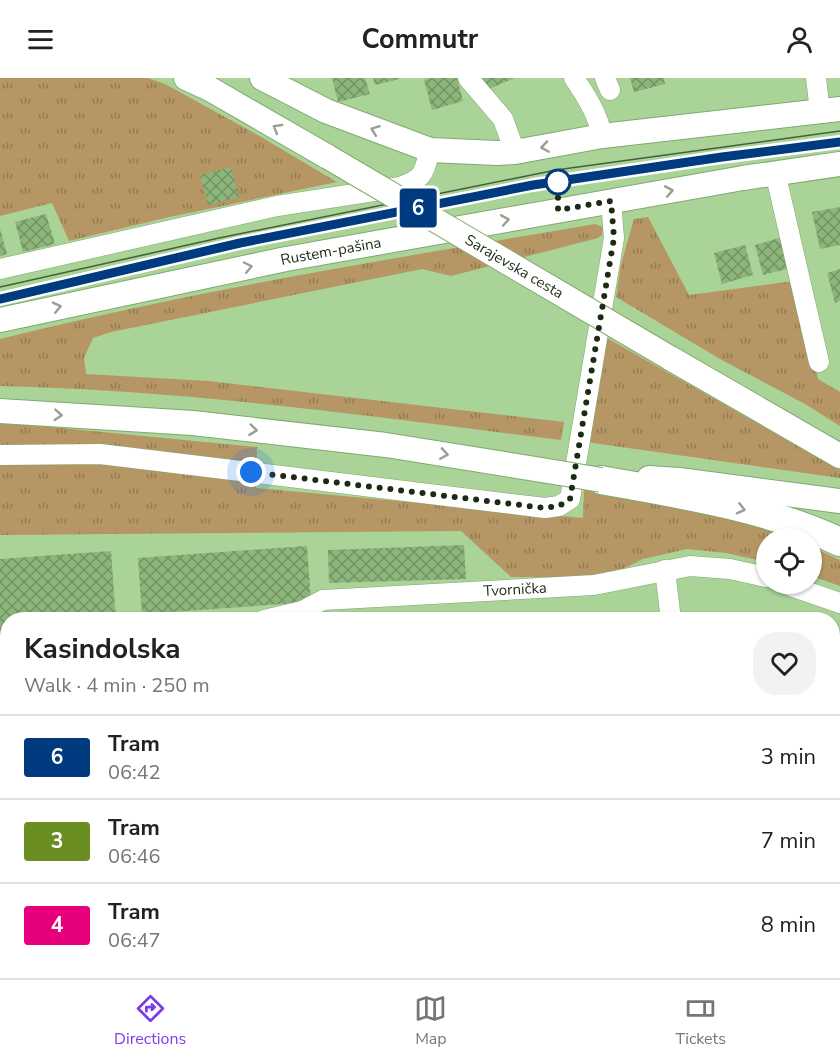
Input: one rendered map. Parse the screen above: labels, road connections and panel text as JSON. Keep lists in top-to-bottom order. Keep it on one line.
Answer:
{"streets":{"main road":["Rustem-pašina","Sarajevska cesta"],"street":["Tvornička"]},"lines":["tram line 6"],"page":{"header":"Commutr","on_map":"6","heading":["Kasindolska","Walk · 4 min · 250 m"],"list":[{"mark":"6","name":"Tram","note":"06:42","value":"3 min"},{"mark":"3","name":"Tram","note":"06:46","value":"7 min"},{"mark":"4","name":"Tram","note":"06:47","value":"8 min"}],"tabs":["Directions","Map","Tickets"]}}
